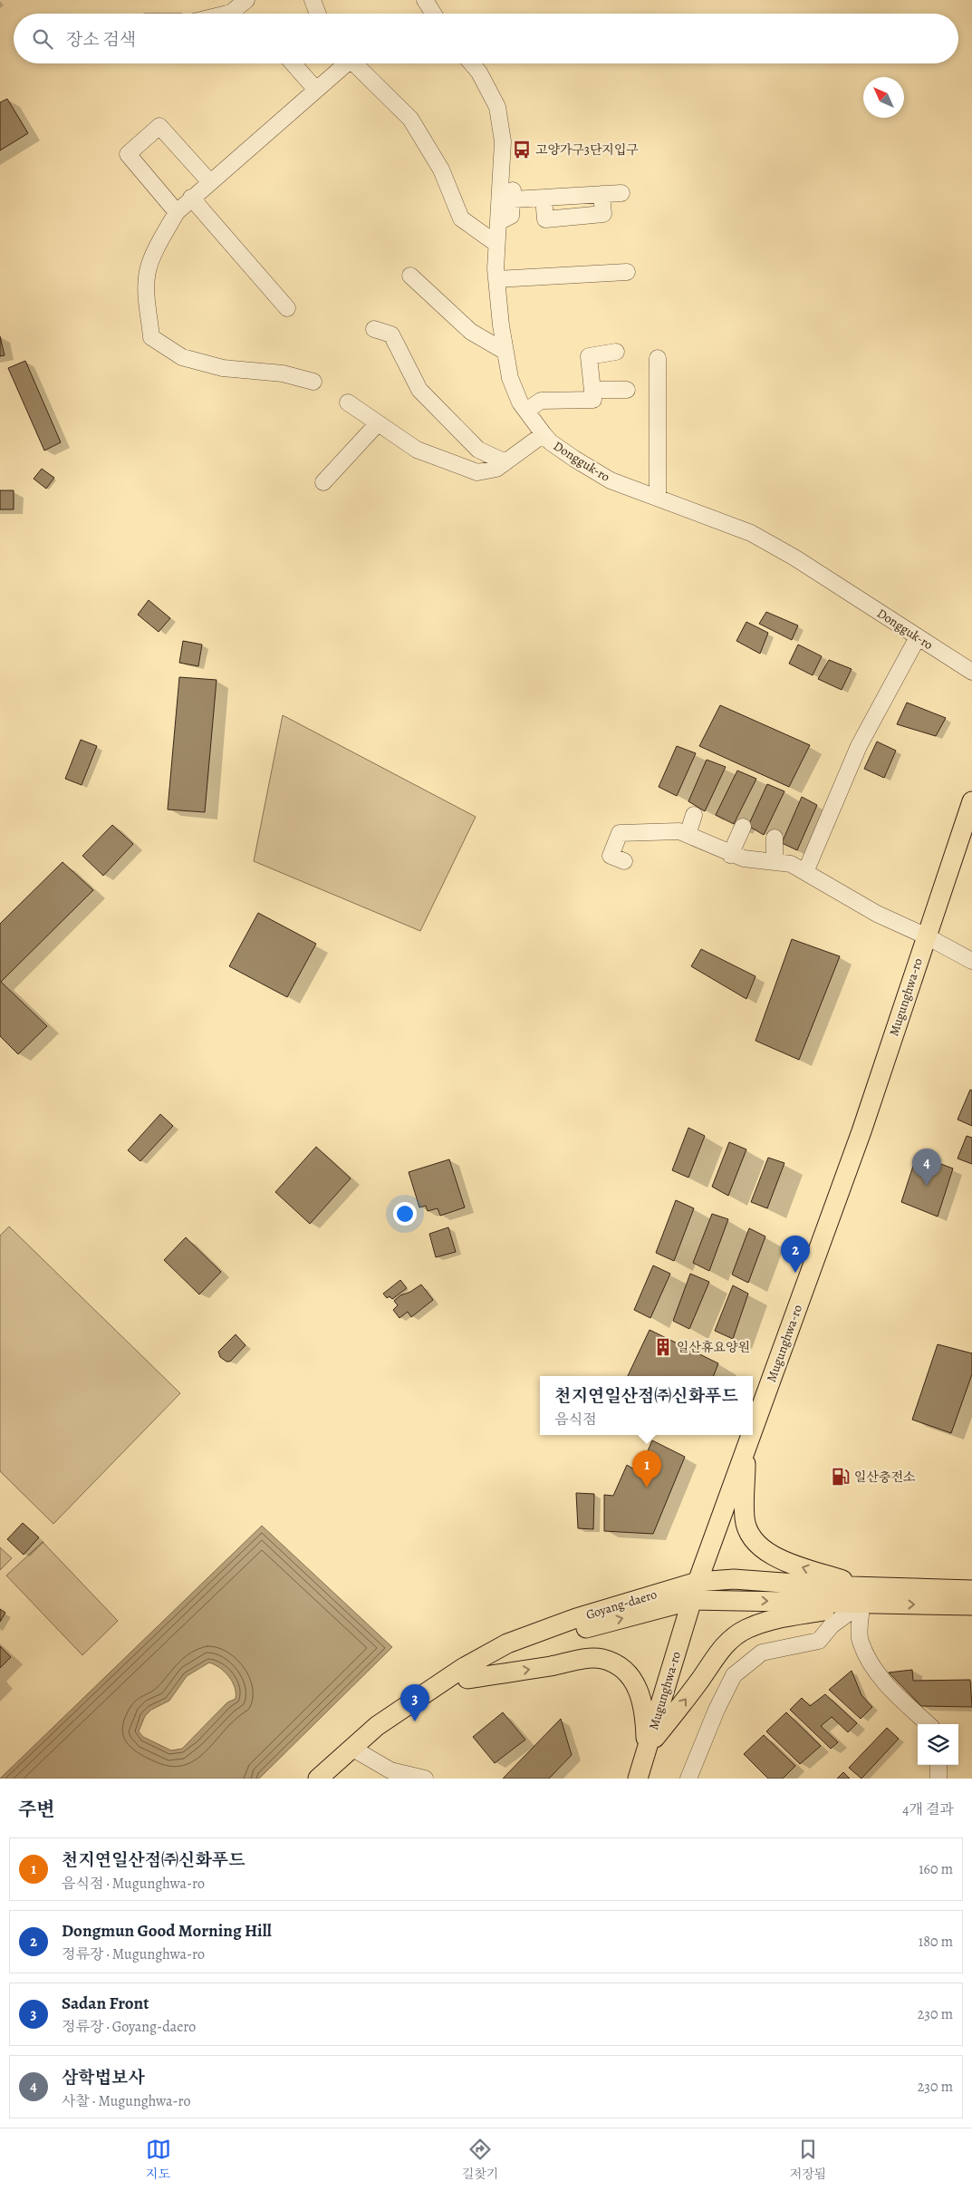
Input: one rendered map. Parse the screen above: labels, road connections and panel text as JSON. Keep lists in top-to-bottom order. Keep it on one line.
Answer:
{"streets":{"main road":["Mugunghwa-ro","Goyang-daero"],"street":["Dongguk-ro"]},"crossings":[["Mugunghwa-ro","Goyang-daero"]],"places":{"bus stop":["고양가구3단지입구"],"building":["일산휴요양원"],"fuel station":["일산충전소"]},"north":"top left","page":{"search":"장소 검색","pins":["4","2","1","3"],"popup":["천지연일산점㈜신화푸드","음식점"],"heading":["주변","4개 결과"],"list":[{"mark":"1","name":"천지연일산점㈜신화푸드","note":"음식점 · Mugunghwa-ro","value":"160 m"},{"mark":"2","name":"Dongmun Good Morning Hill","note":"정류장 · Mugunghwa-ro","value":"180 m"},{"mark":"3","name":"Sadan Front","note":"정류장 · Goyang-daero","value":"230 m"},{"mark":"4","name":"삼학법보사","note":"사찰 · Mugunghwa-ro","value":"230 m"}],"nav":["지도","길찾기","저장됨"]}}
